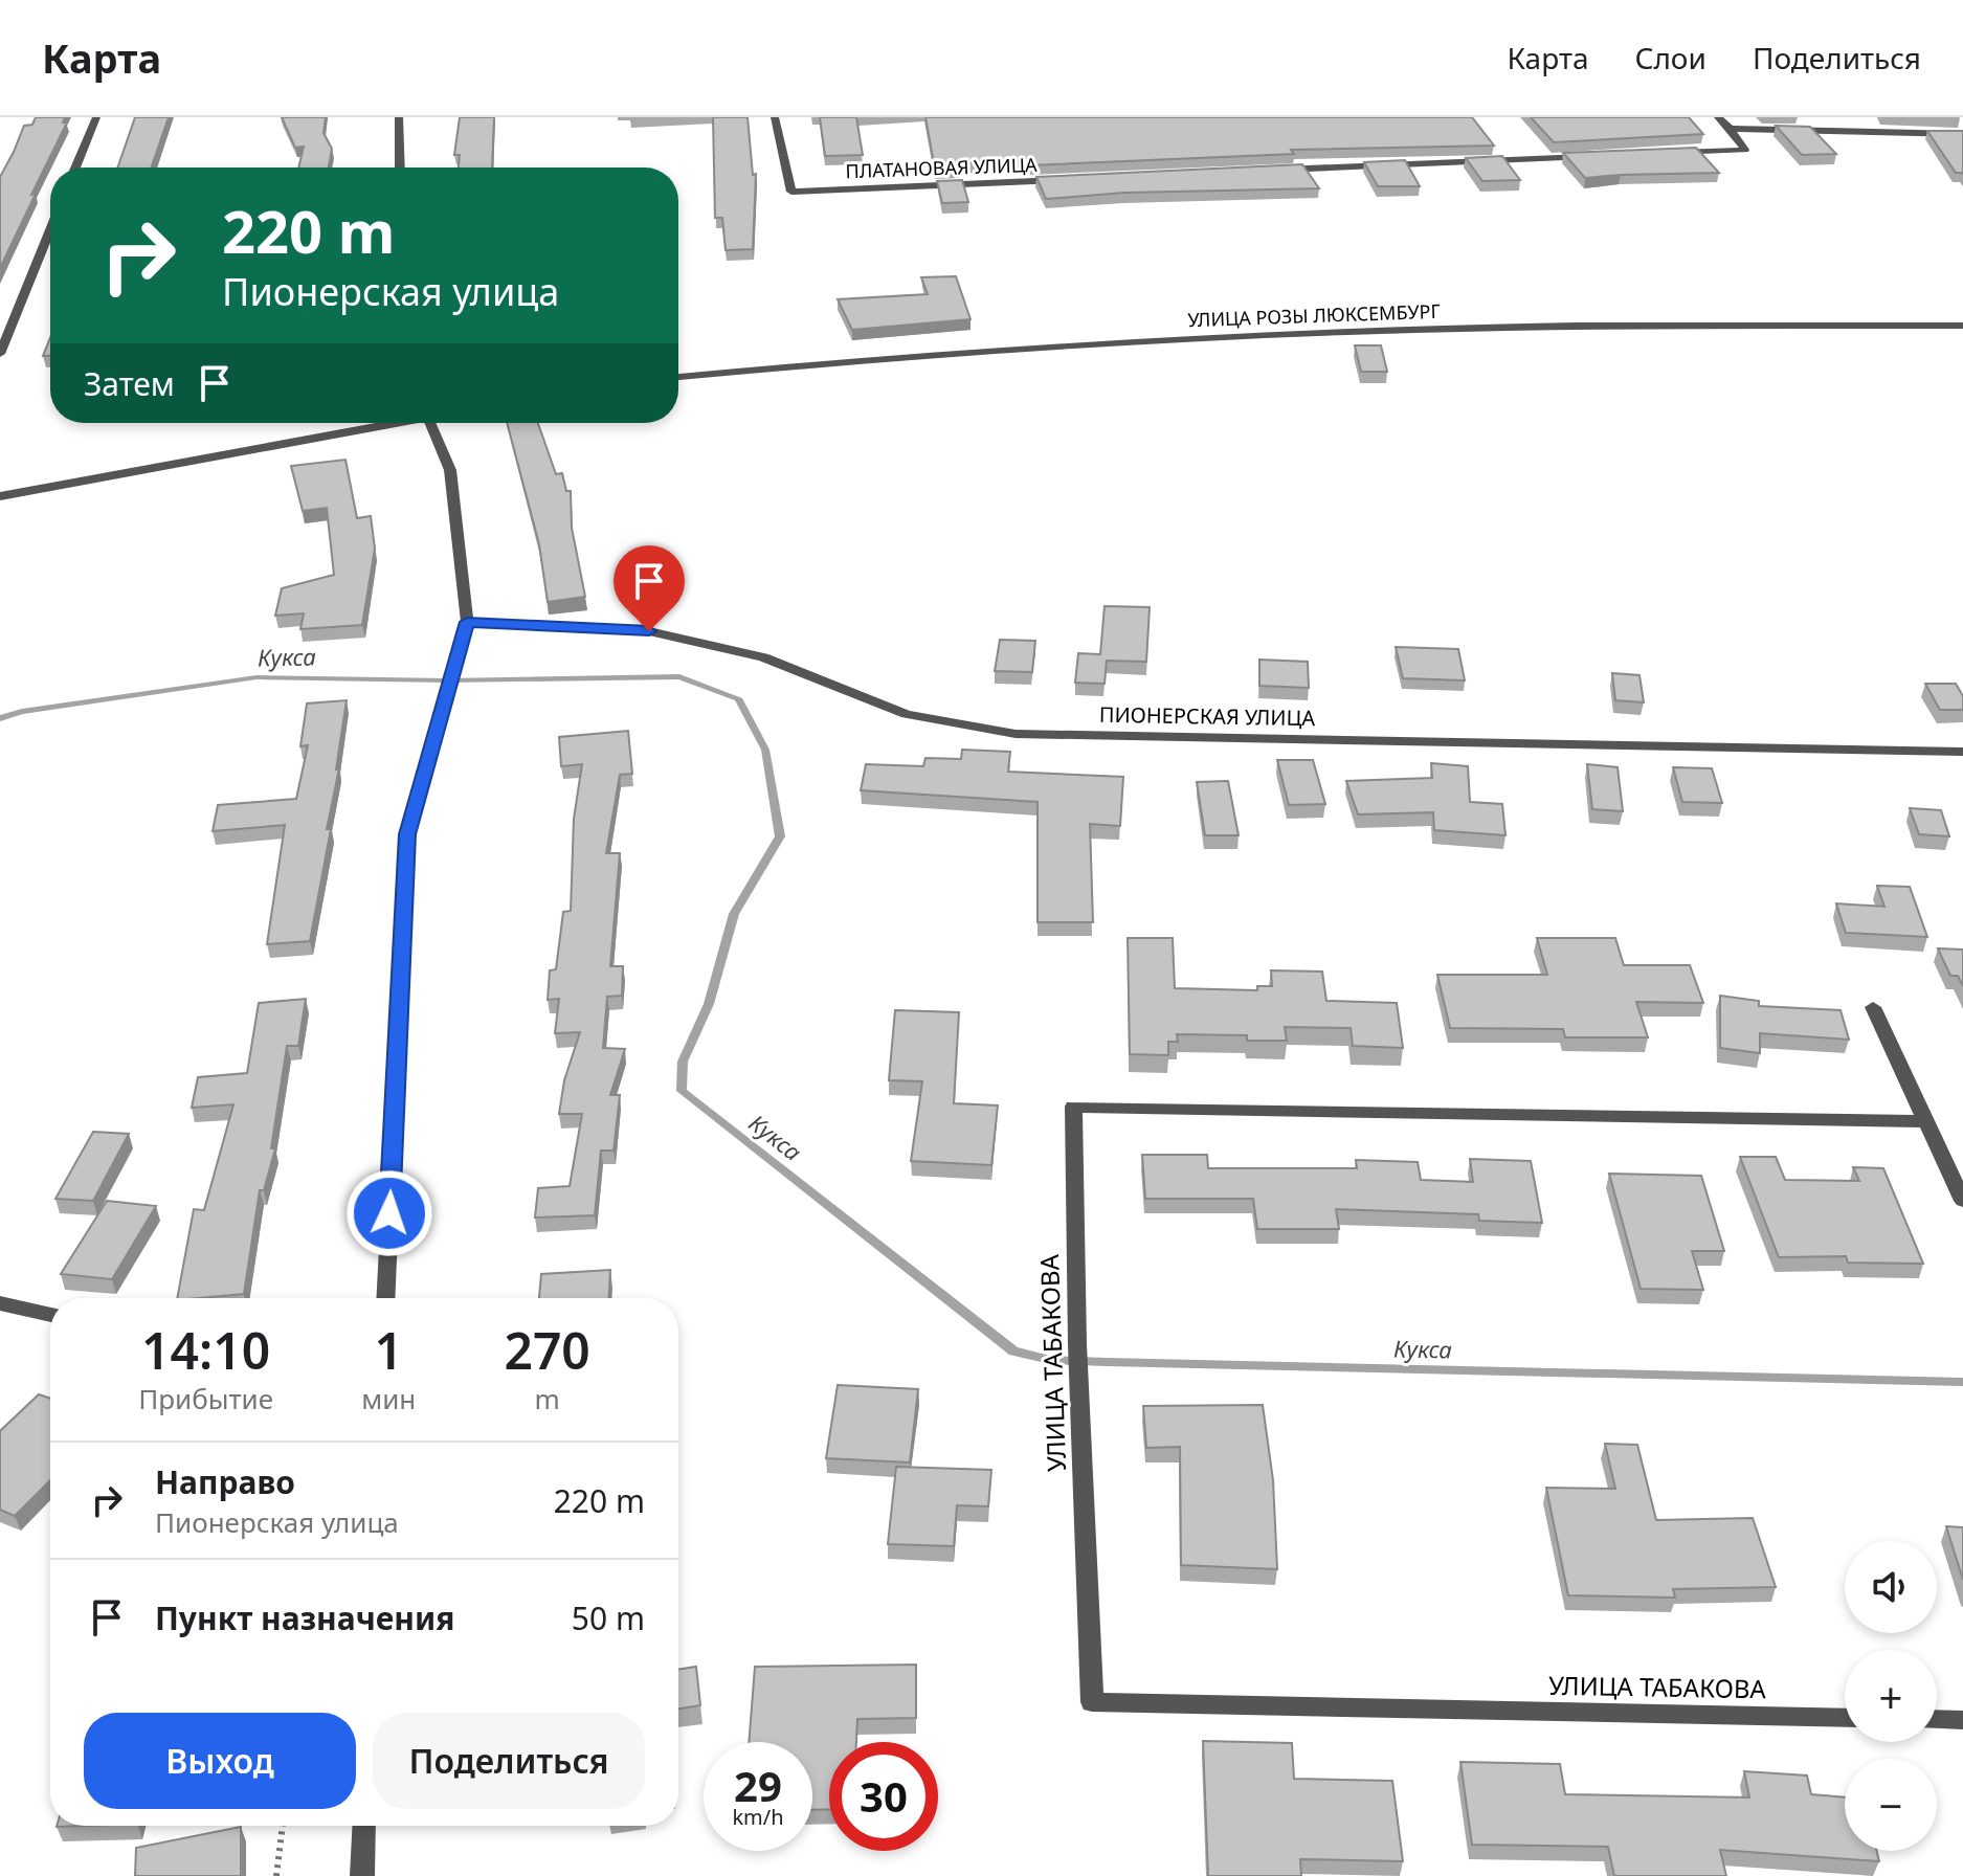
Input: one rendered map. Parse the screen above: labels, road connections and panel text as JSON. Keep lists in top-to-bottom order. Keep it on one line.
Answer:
{"streets":{"street":["ПЛАТАНОВАЯ УЛИЦА","УЛИЦА РОЗЫ ЛЮКСЕМБУРГ","ПИОНЕРСКАЯ УЛИЦА","УЛИЦА ТАБАКОВА"]},"water":["Кукса"],"page":{"header":"Карта","nav":["Карта","Слои","Поделиться"],"turn":["220 m","Пионерская улица"],"then":"Затем","eta":["14:10","Прибытие","1","мин","270","m"],"list":[{"name":"Направо","note":"Пионерская улица","value":"220 m"},{"name":"Пункт назначения","value":"50 m"}],"map_buttons":["+","−"],"buttons":["Выход","Поделиться"],"speed":"29 km/h","limit":"30"}}
